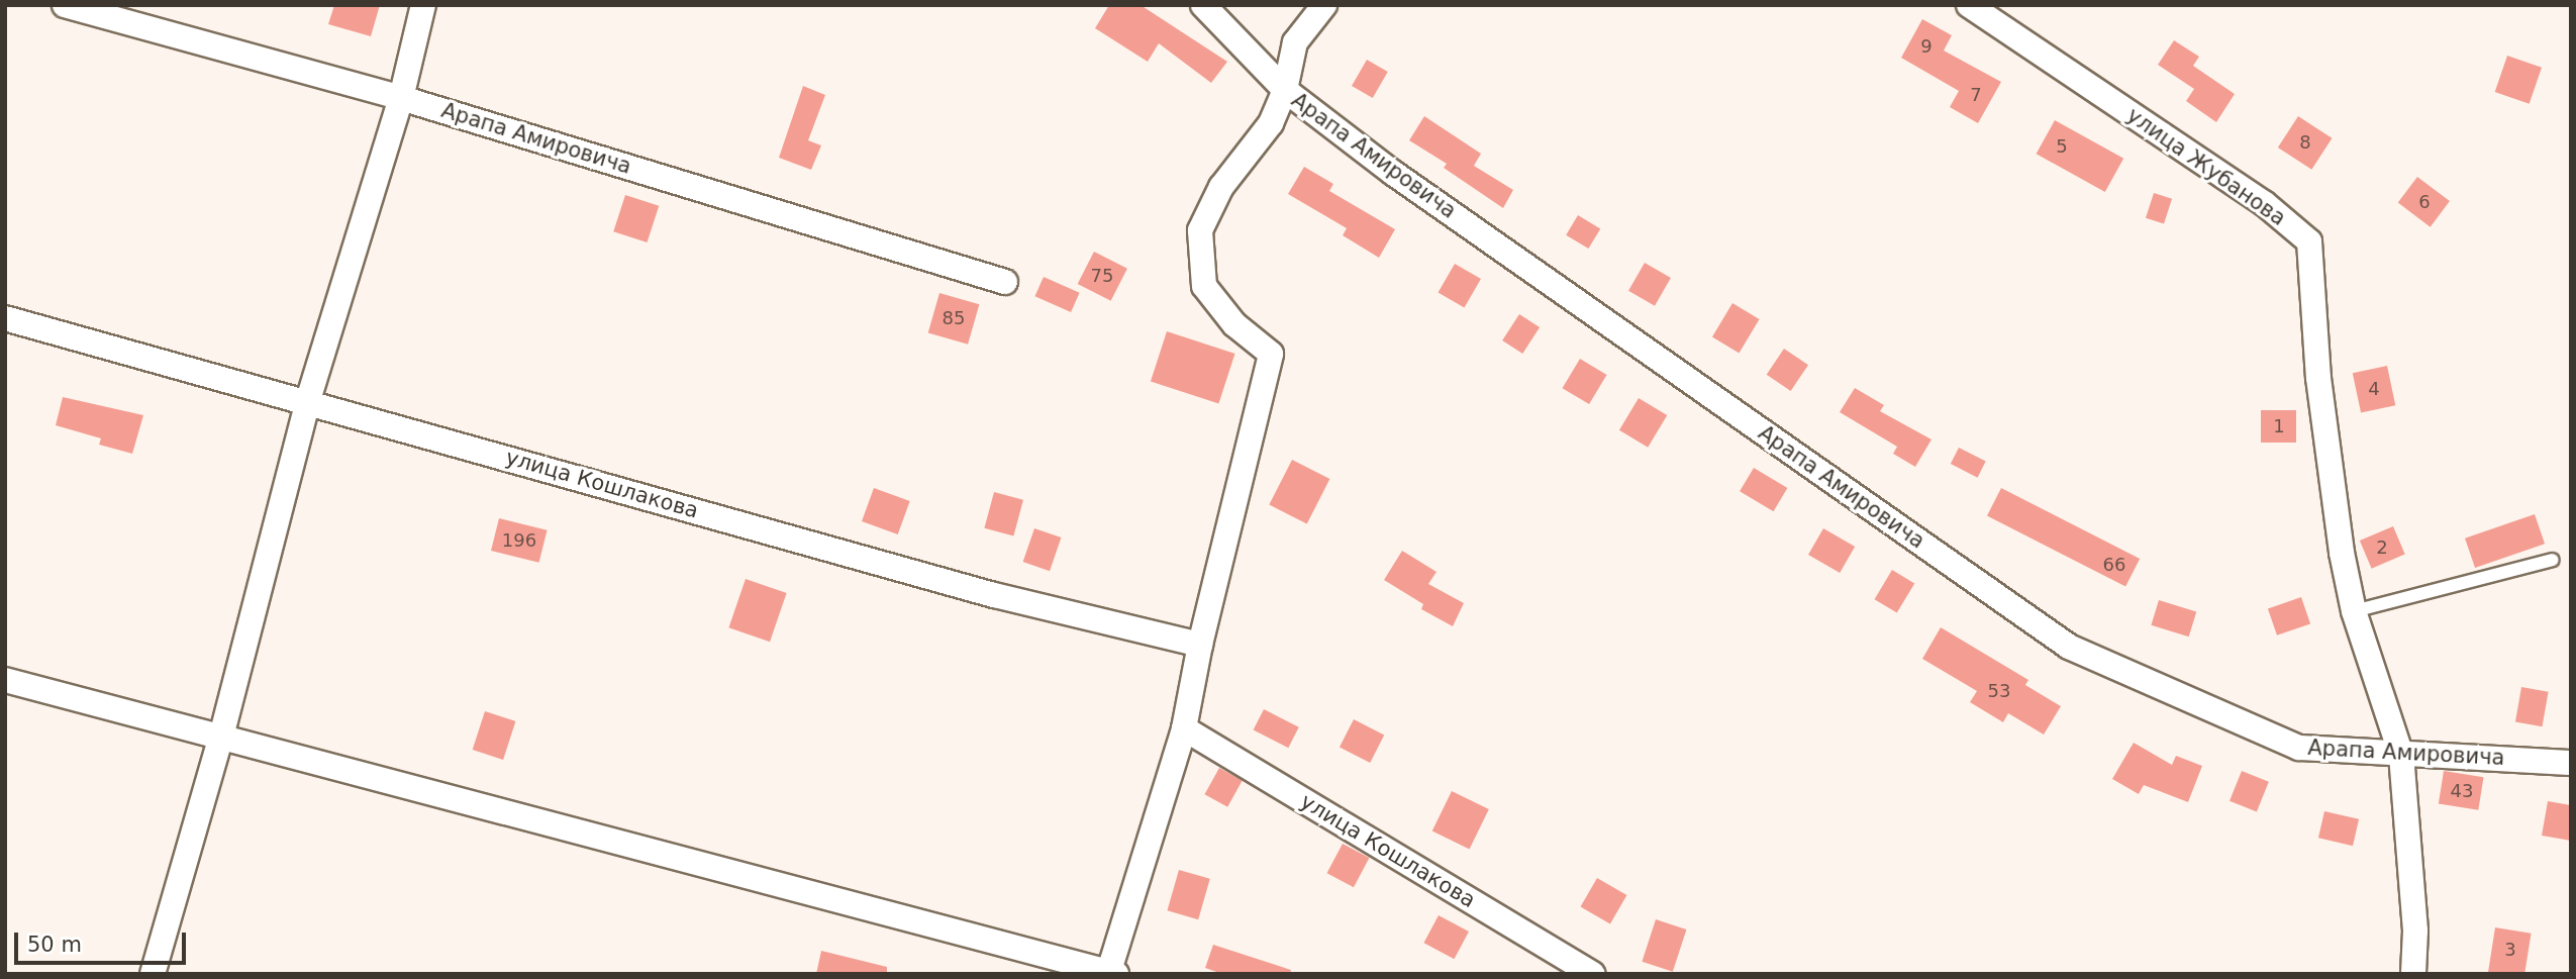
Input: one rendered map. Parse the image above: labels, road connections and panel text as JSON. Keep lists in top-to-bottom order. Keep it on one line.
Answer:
{"streets":{"street":["Арапа Амировича","улица Жубанова","улица Кошлакова"]},"crossings":[["Арапа Амировича","улица Жубанова"]],"house_numbers":["9","7","8","5","6","75","85","4","1","196","2","66","53","43","3"],"scale_bar":"50 m"}
